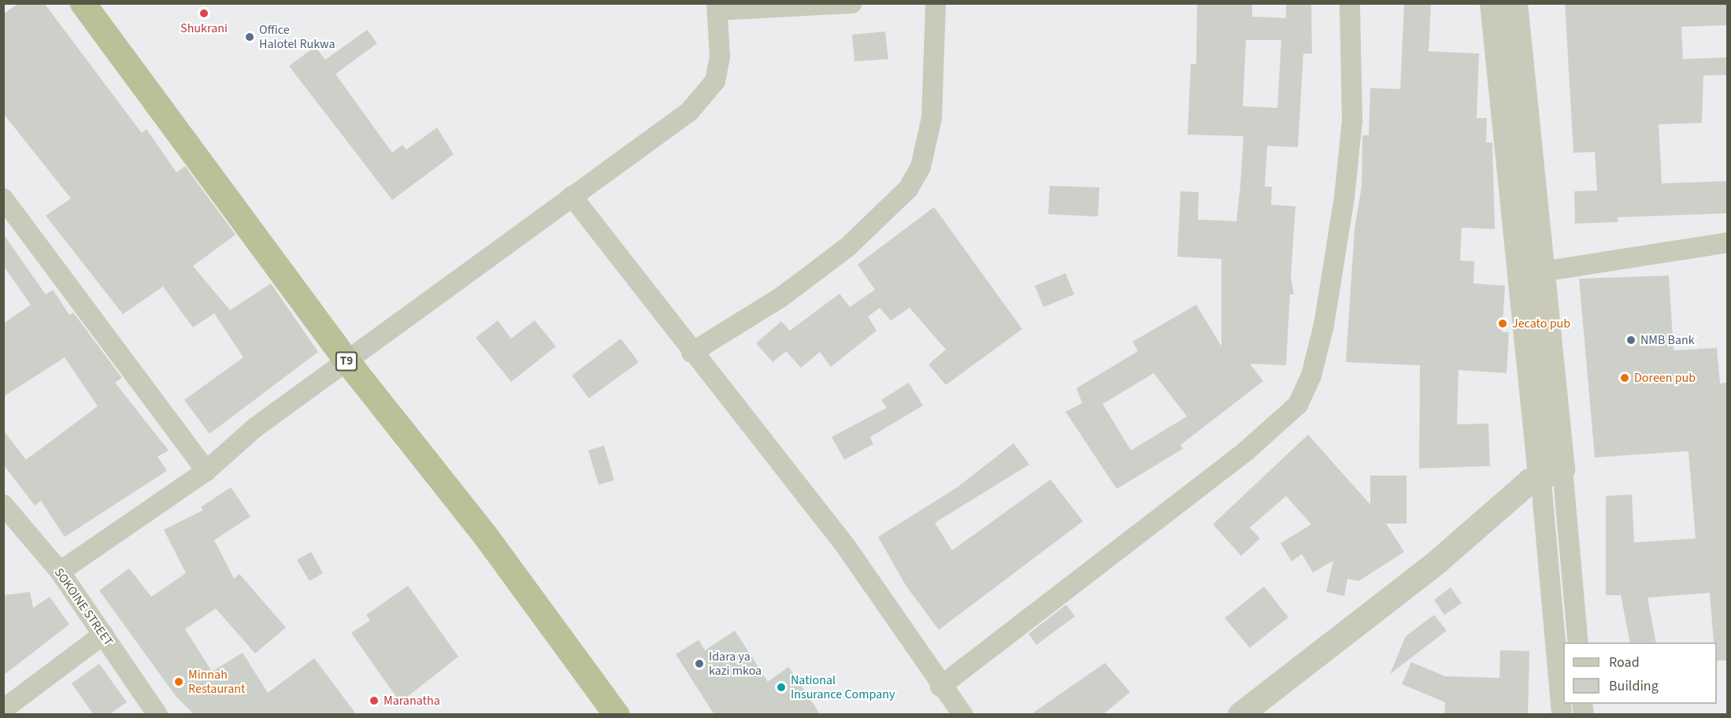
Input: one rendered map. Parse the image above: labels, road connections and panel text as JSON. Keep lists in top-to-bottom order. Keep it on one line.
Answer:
{"streets":{"highway":["T9"],"street":["SOKOINE STREET"]},"places":["Shukrani","Office Halotel Rukwa","Jecato pub","NMB Bank","Doreen pub","Idara ya kazi mkoa","Minnah Restaurant","National Insurance Company","Maranatha"],"legend":["Road","Building"]}
